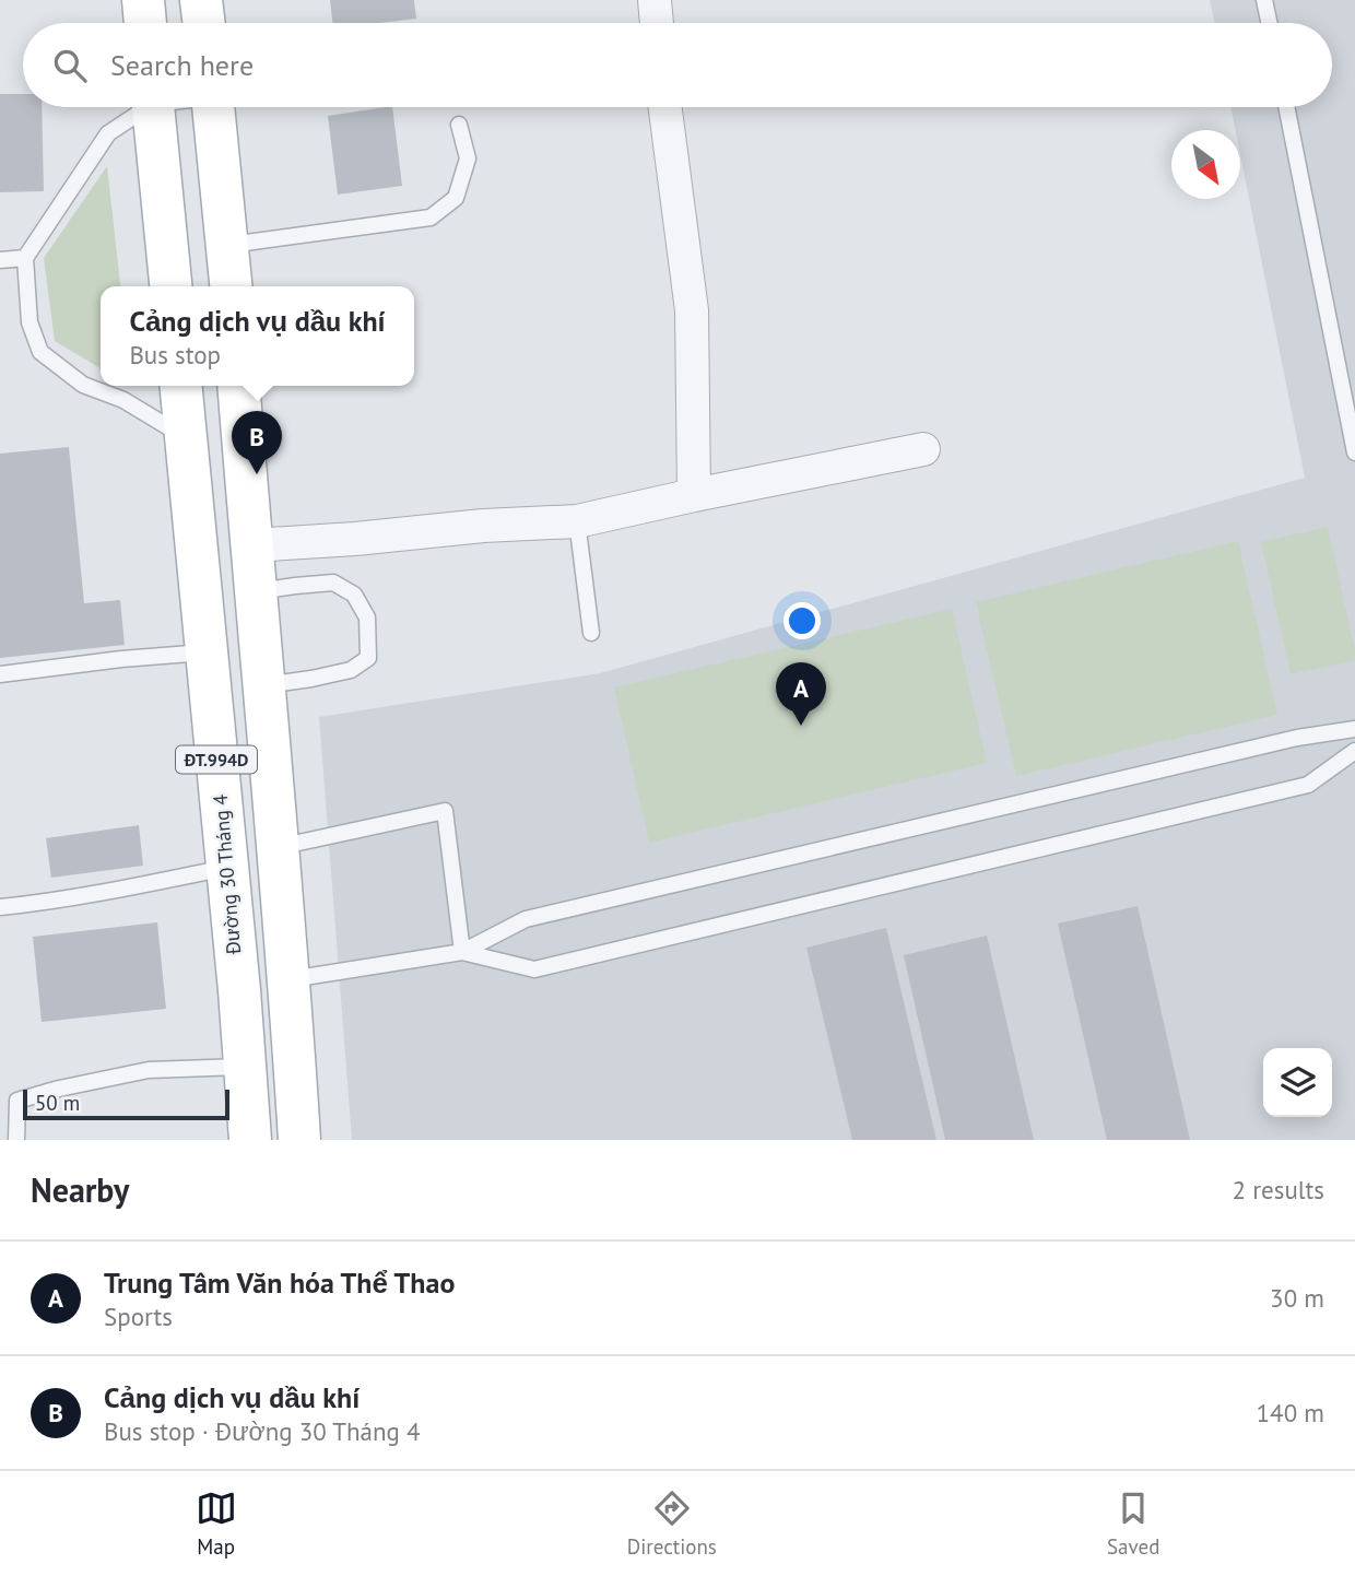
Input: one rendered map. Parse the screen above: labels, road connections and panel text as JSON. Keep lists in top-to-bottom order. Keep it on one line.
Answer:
{"streets":{"main road":["ĐT.994D","Đường 30 Tháng 4"]},"scale_bar":"50 m","north":"bottom right","page":{"search":"Search here","popup":["Cảng dịch vụ dầu khí","Bus stop"],"pins":["B","A"],"scale":"50 m","heading":["Nearby","2 results"],"list":[{"mark":"A","name":"Trung Tâm Văn hóa Thể Thao","note":"Sports","value":"30 m"},{"mark":"B","name":"Cảng dịch vụ dầu khí","note":"Bus stop · Đường 30 Tháng 4","value":"140 m"}],"nav":["Map","Directions","Saved"]}}
